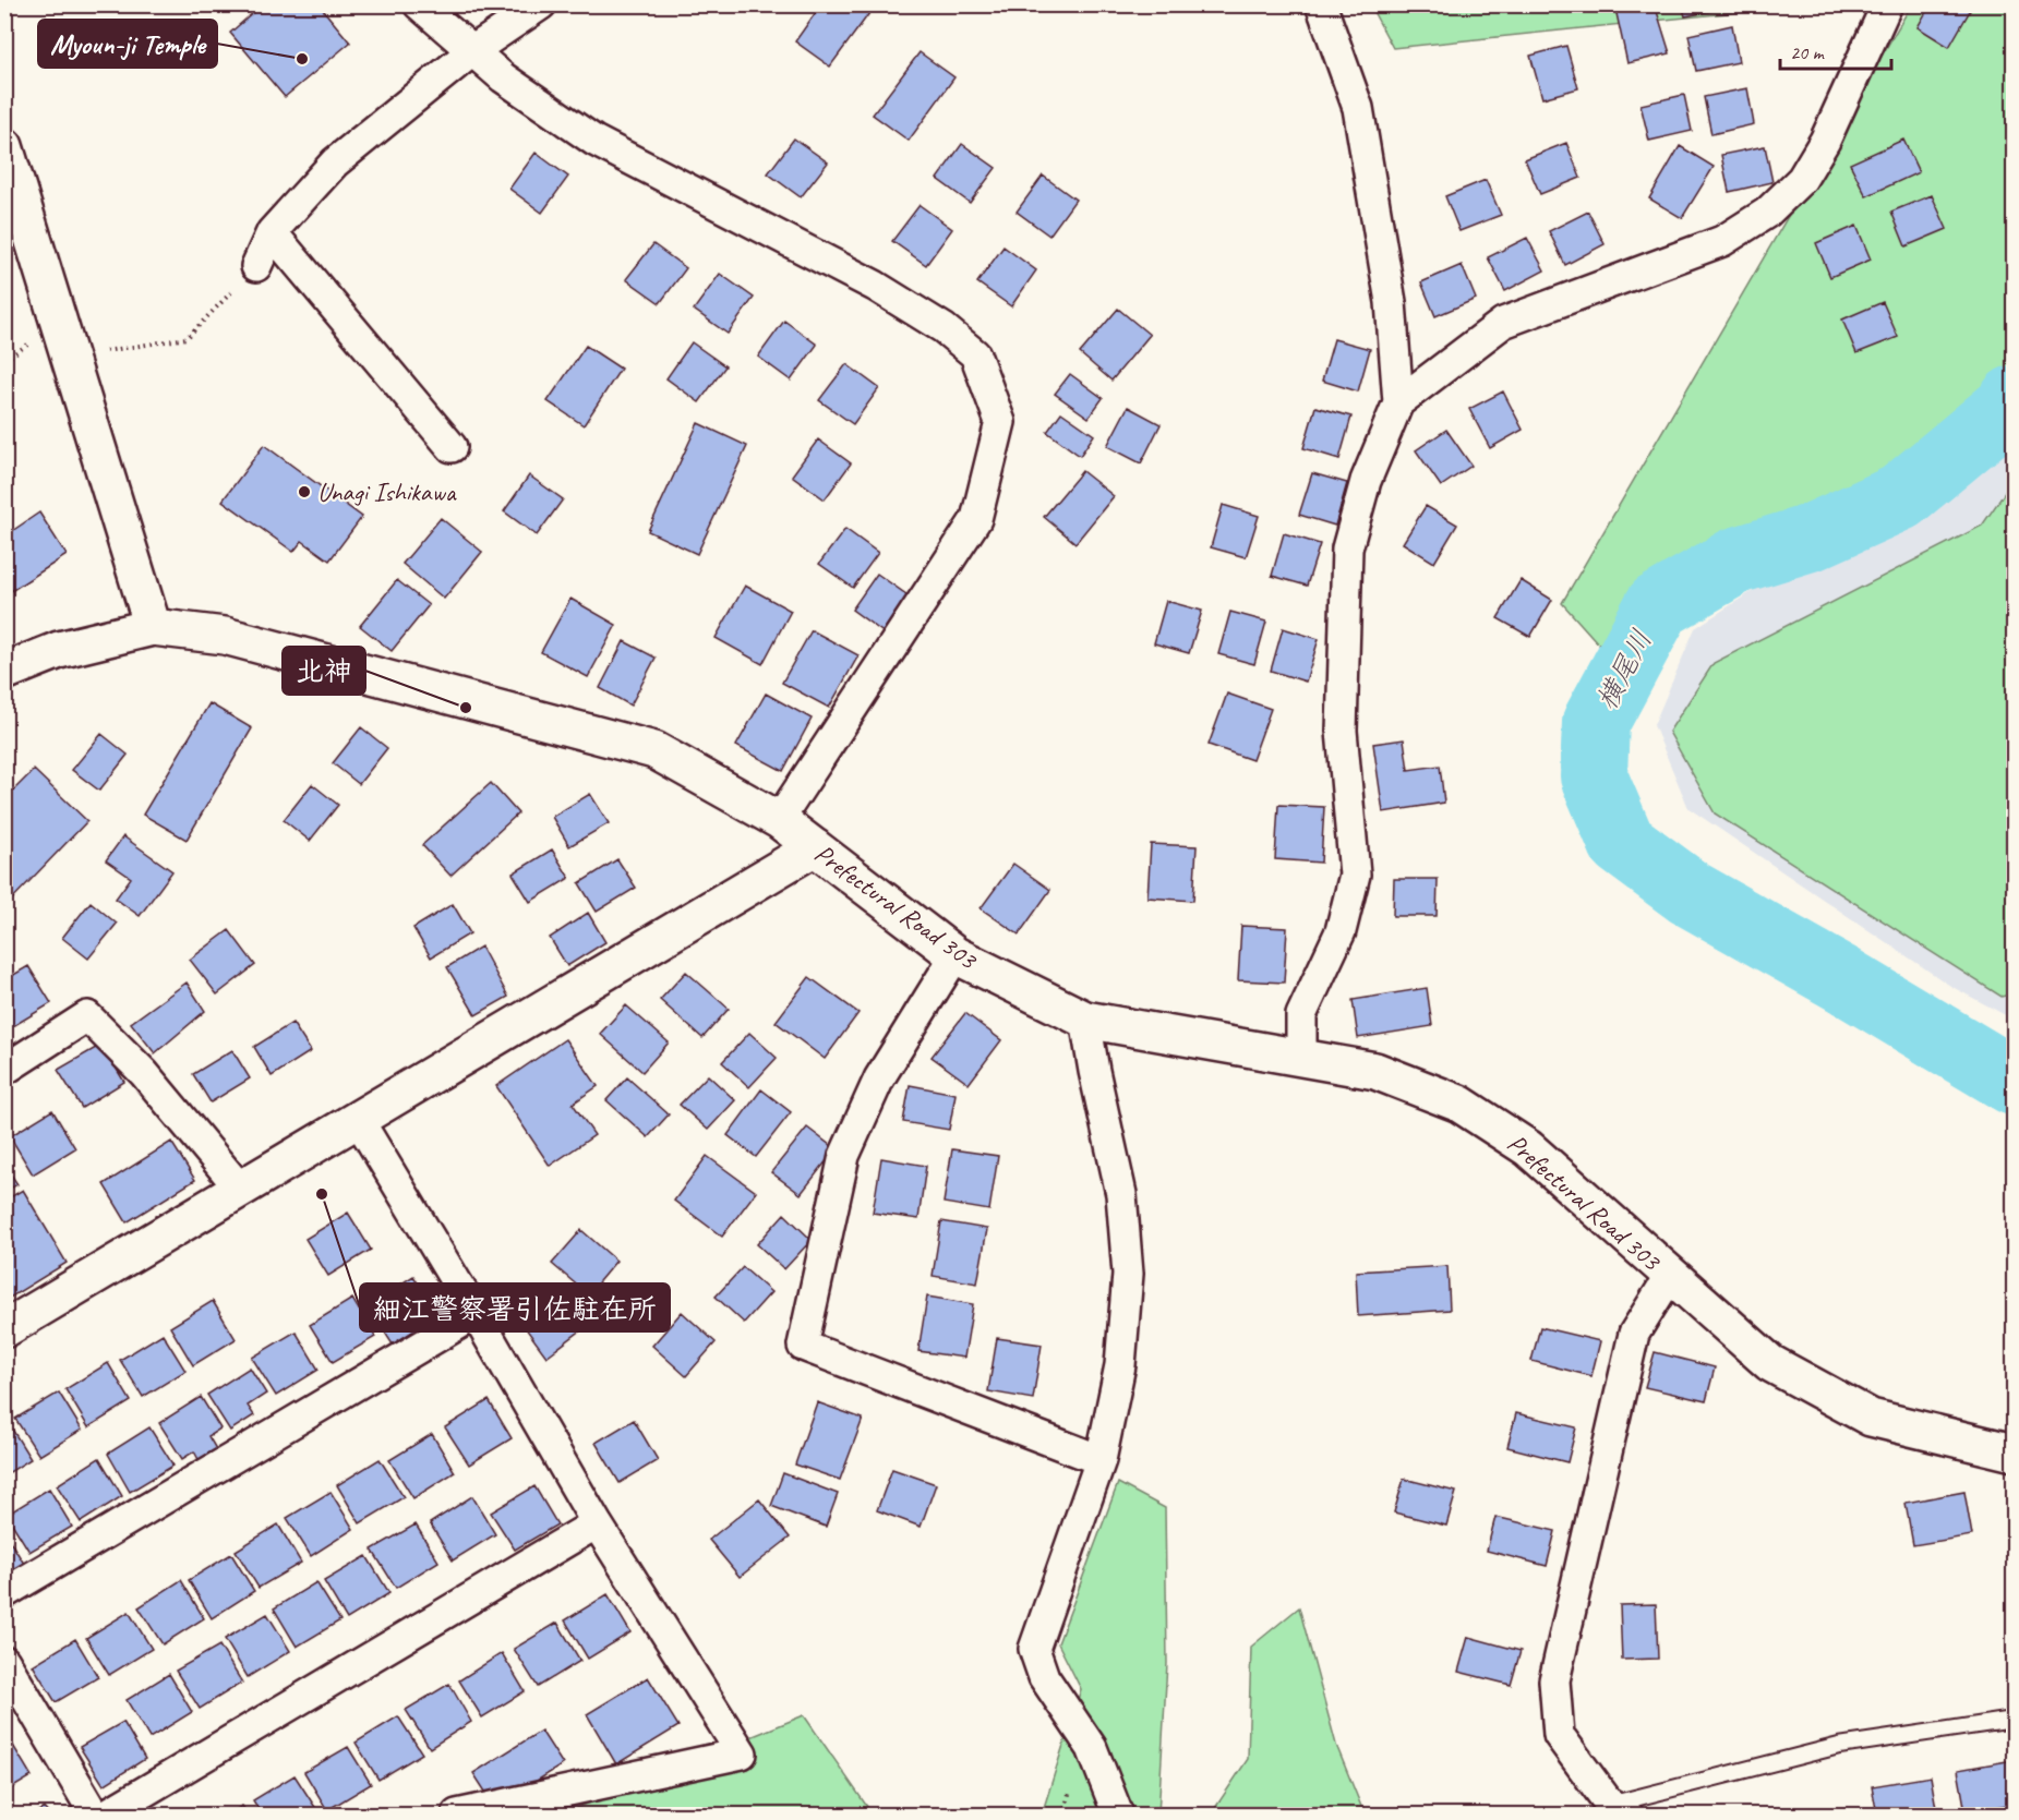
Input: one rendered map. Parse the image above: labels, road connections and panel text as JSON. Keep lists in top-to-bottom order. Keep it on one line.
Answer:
{"streets":{"main road":["Prefectural Road 303"]},"water":["横尾川"],"places":["Myoun-ji Temple","Unagi Ishikawa","北神","細江警察署引佐駐在所"],"scale_bar":"20 m"}
